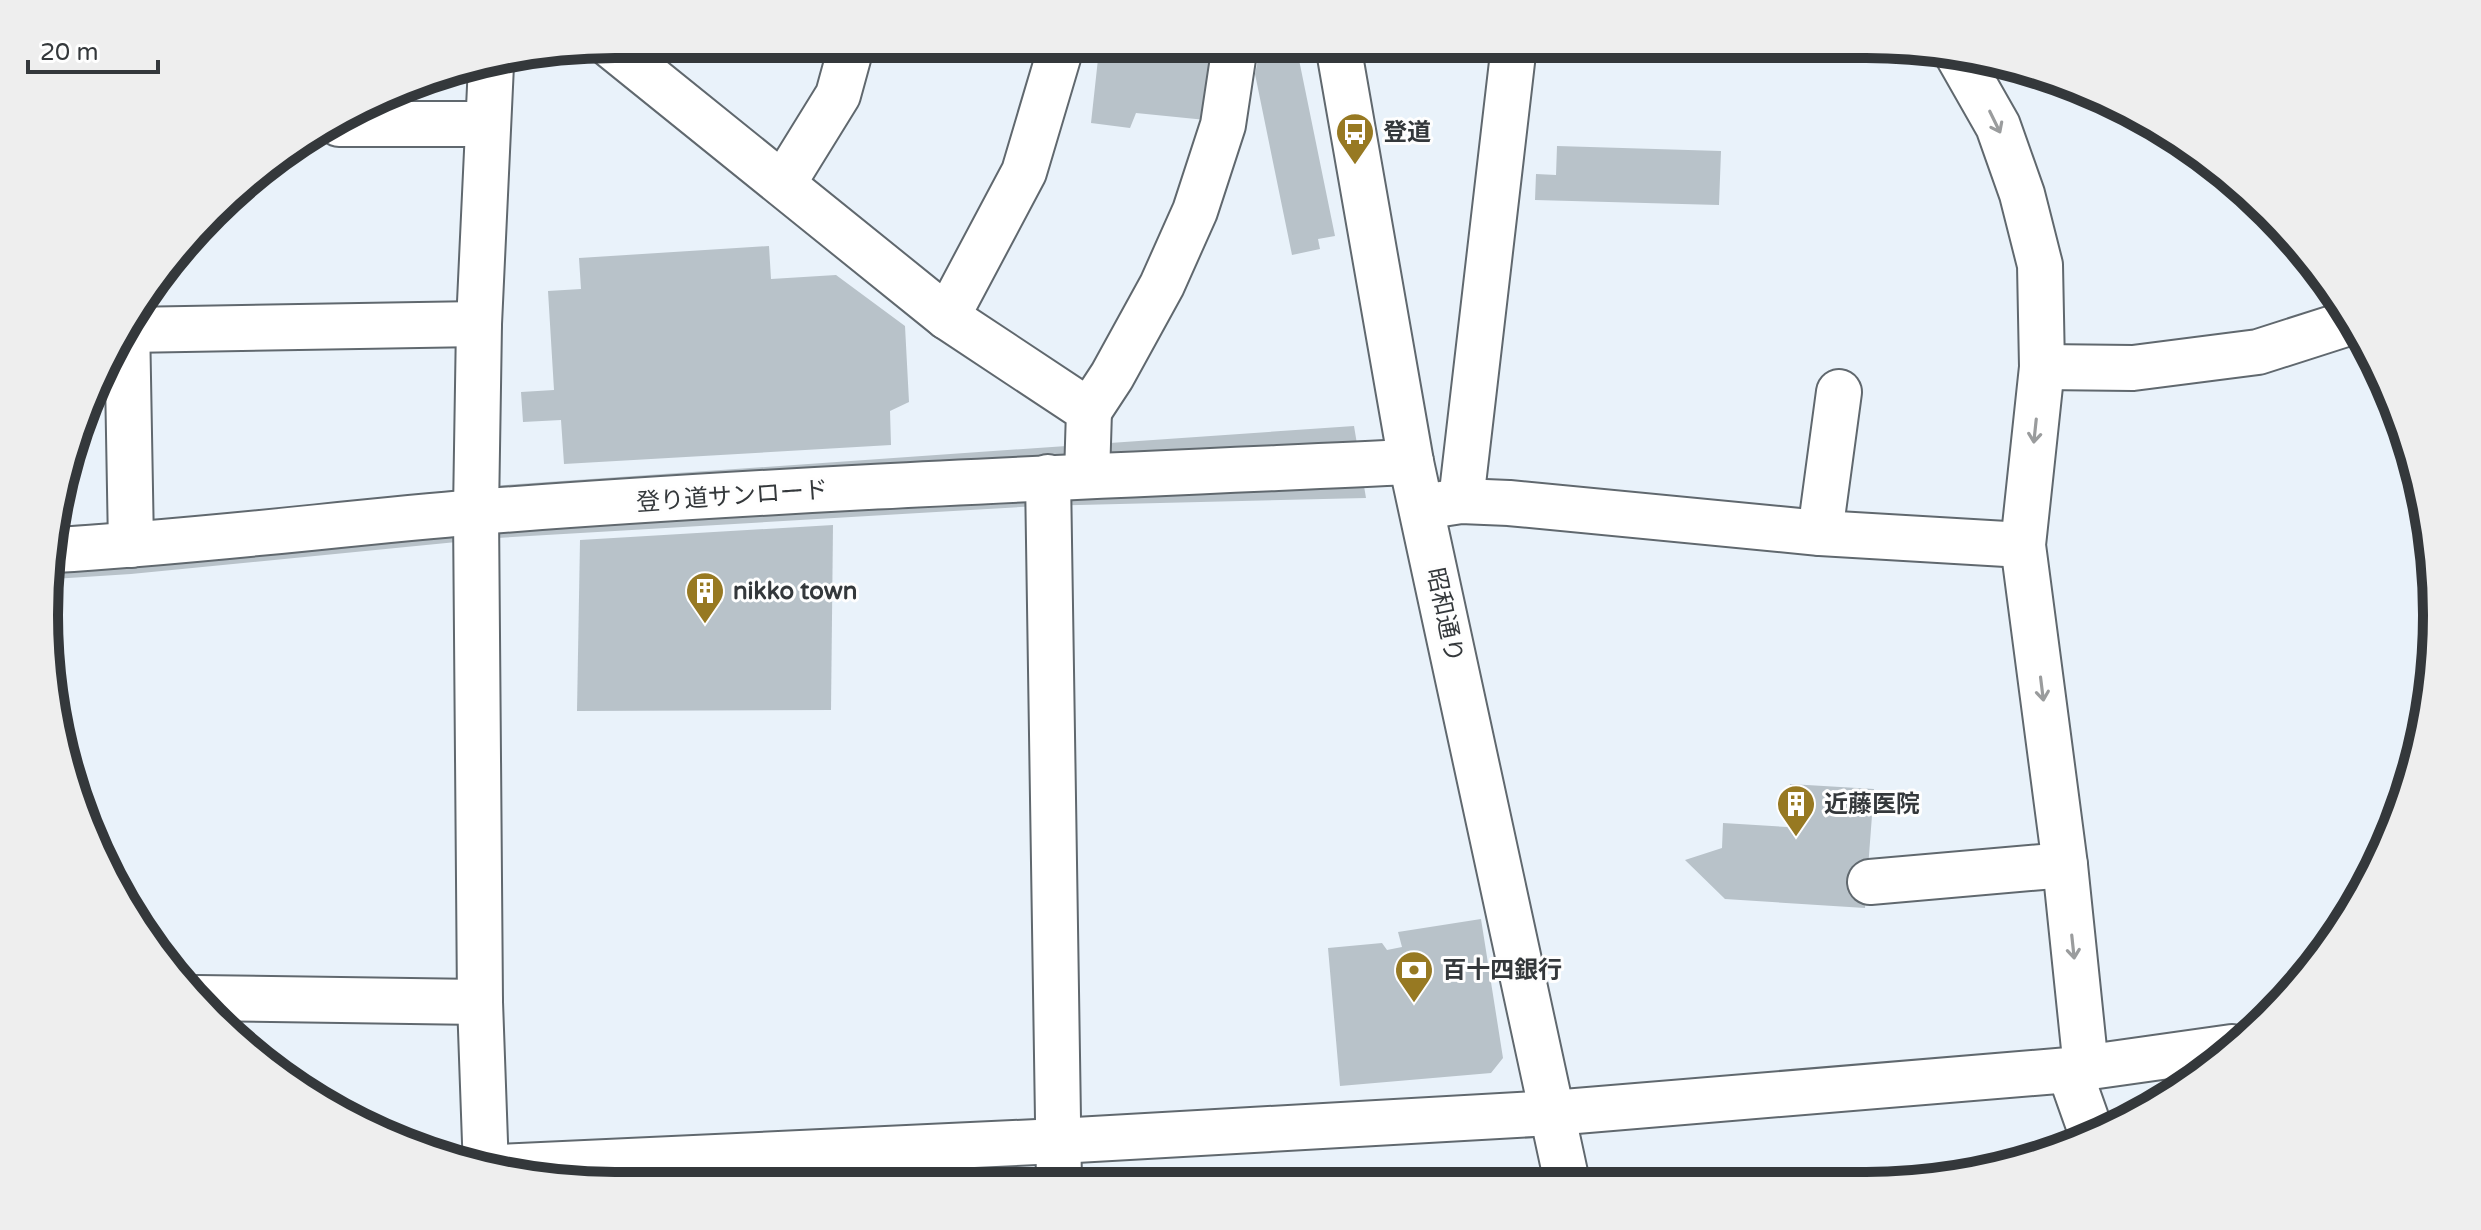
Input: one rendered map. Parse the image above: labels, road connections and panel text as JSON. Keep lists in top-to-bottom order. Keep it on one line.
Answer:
{"streets":{"street":["登り道サンロード","昭和通り"]},"crossings":[["登り道サンロード","昭和通り"]],"places":{"bus stop":["登道"],"building":["nikko town","近藤医院"],"bank":["百十四銀行"]},"scale_bar":"20 m"}
